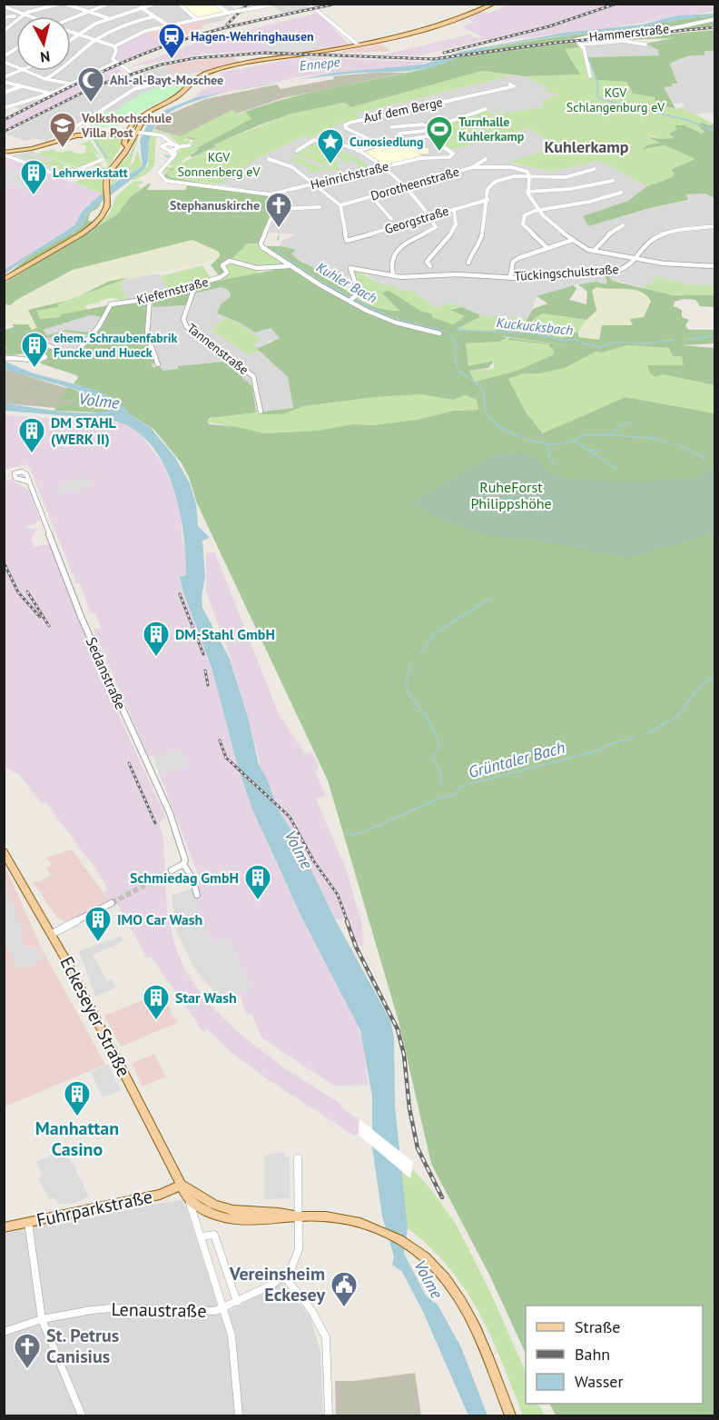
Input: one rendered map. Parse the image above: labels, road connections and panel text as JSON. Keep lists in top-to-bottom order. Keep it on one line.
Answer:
{"streets":{"main road":["Eckeseyer Straße","Fuhrparkstraße"],"street":["Hammerstraße","Auf dem Berge","Heinrichstraße","Dorotheenstraße","Georgstraße","Tückingschulstraße","Kiefernstraße","Tannenstraße","Sedanstraße","Lenaustraße"]},"crossings":[["Dorotheenstraße","Georgstraße"],["Kiefernstraße","Tannenstraße"],["Eckeseyer Straße","Fuhrparkstraße"]],"districts":["Kuhlerkamp"],"water":["Ennepe","Kuhler Bach","Kuckucksbach","Volme","Grüntaler Bach"],"parks":["KGV Schlangenburg eV","KGV Sonnenberg eV","RuheForst Philippshöhe"],"places":{"station":["Hagen-Wehringhausen"],"mosque":["Ahl-al-Bayt-Moschee"],"school or university":["Volkshochschule Villa Post"],"sports":["Turnhalle Kuhlerkamp"],"place":["Cunosiedlung"],"building":["Lehrwerkstatt","ehem. Schraubenfabrik Funcke und Hueck","DM STAHL (WERK II)","DM-Stahl GmbH","Schmiedag GmbH","IMO Car Wash","Star Wash","Manhattan Casino"],"church":["Stephanuskirche","St. Petrus Canisius"],"public building":["Vereinsheim Eckesey"]},"legend":["Straße","Bahn","Wasser"],"north":"bottom"}
